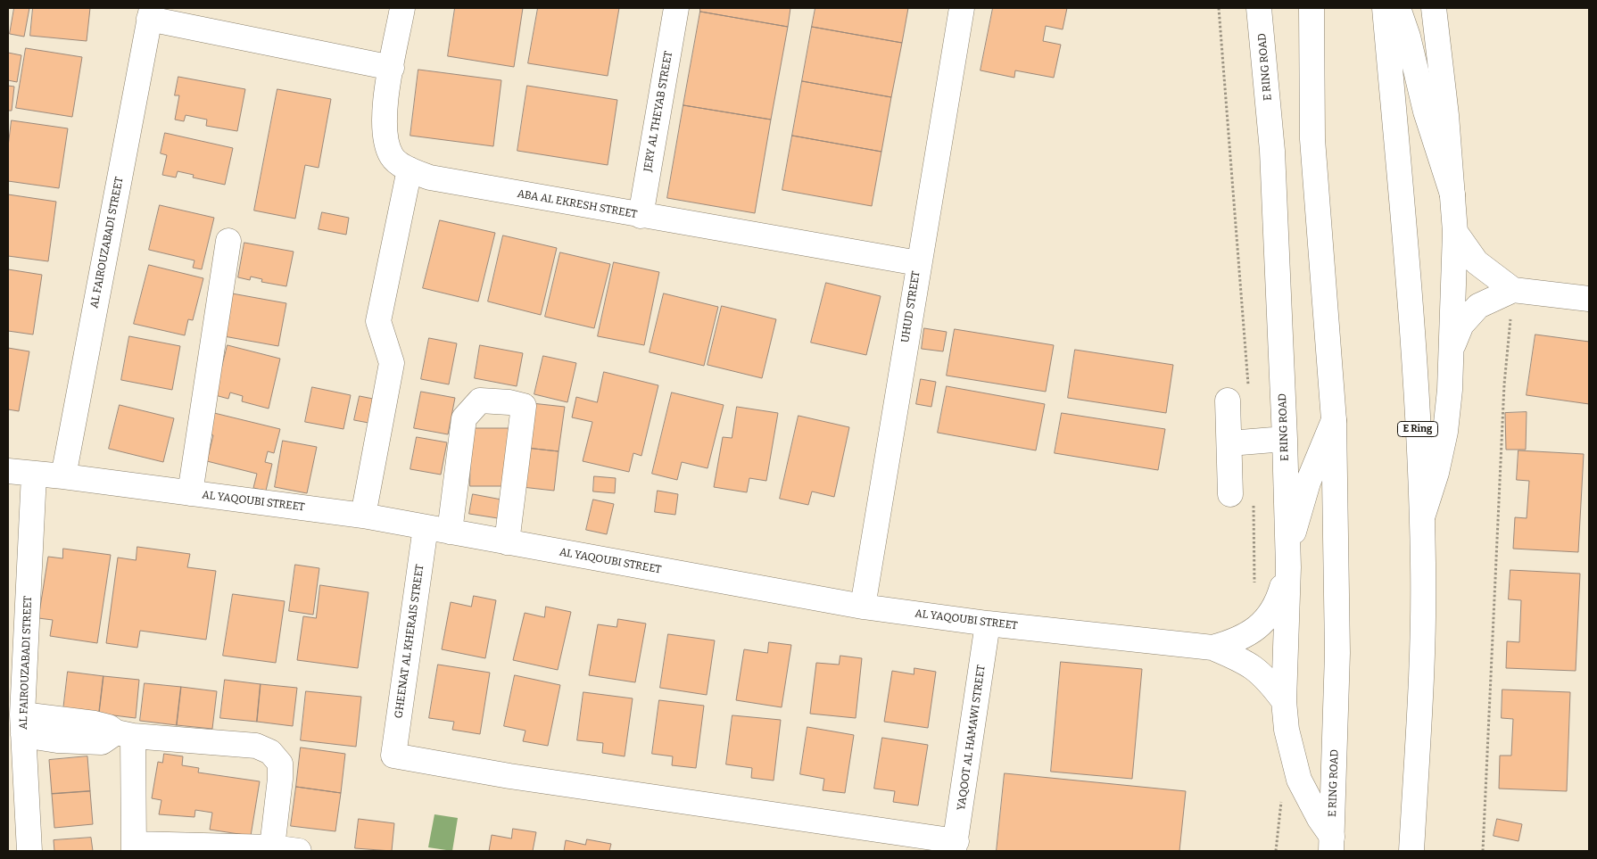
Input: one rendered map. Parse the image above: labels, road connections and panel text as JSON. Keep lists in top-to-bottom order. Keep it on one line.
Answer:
{"streets":{"street":["E RING ROAD","JERY AL THEYAB STREET","ABA AL EKRESH STREET","AL FAIROUZABADI STREET","UHUD STREET","E Ring","AL YAQOUBI STREET","GHEENAT AL KHERAIS STREET","YAQOOT AL HAMAWI STREET"]},"crossings":[["E RING ROAD","AL YAQOUBI STREET"],["JERY AL THEYAB STREET","ABA AL EKRESH STREET"],["ABA AL EKRESH STREET","UHUD STREET"],["AL FAIROUZABADI STREET","AL YAQOUBI STREET"],["UHUD STREET","AL YAQOUBI STREET"],["AL YAQOUBI STREET","GHEENAT AL KHERAIS STREET"],["AL YAQOUBI STREET","YAQOOT AL HAMAWI STREET"],["GHEENAT AL KHERAIS STREET","YAQOOT AL HAMAWI STREET"]]}
